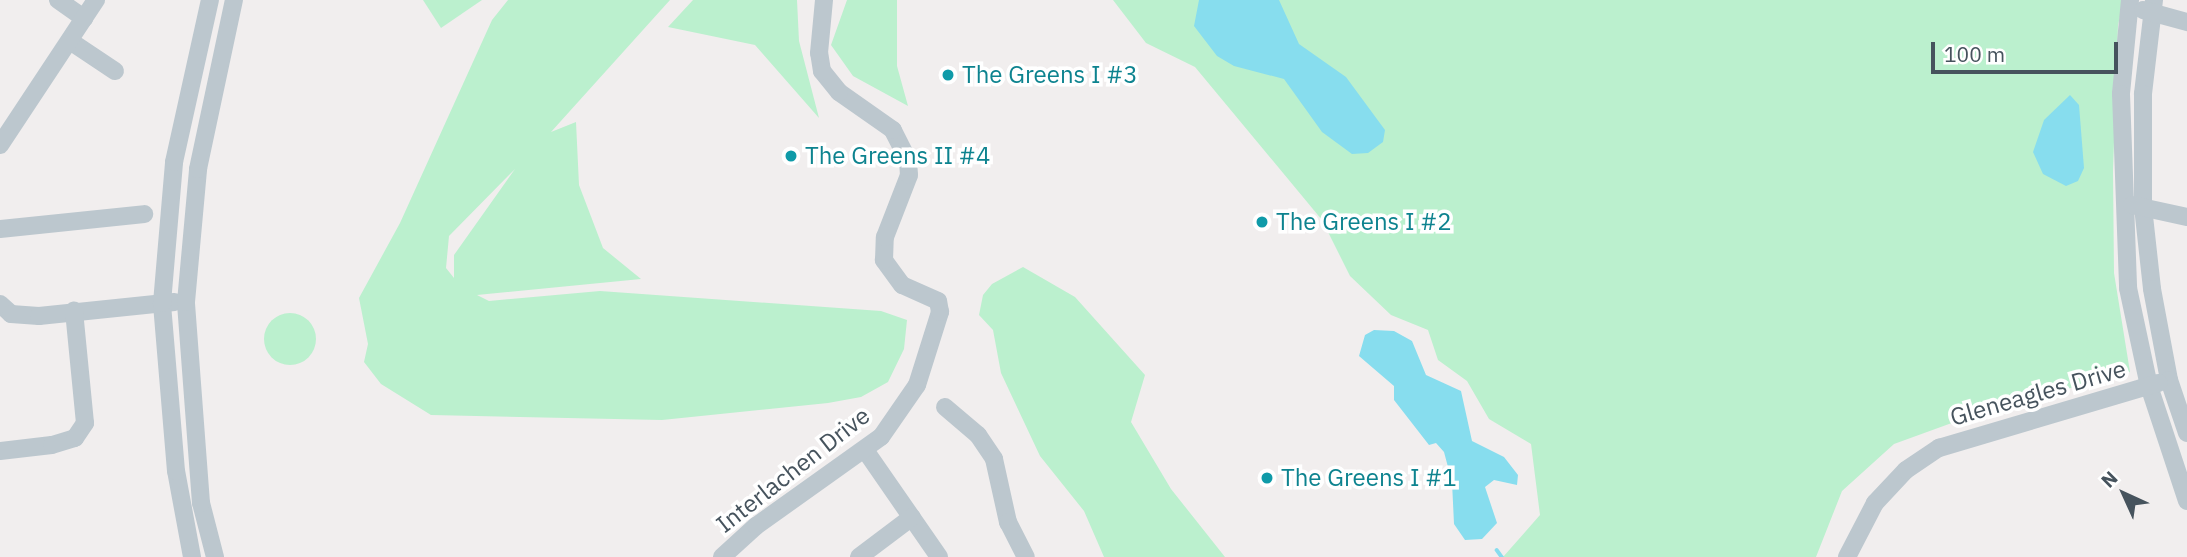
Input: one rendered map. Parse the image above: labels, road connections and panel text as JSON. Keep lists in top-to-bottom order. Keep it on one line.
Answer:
{"streets":{"street":["Gleneagles Drive","Interlachen Drive"]},"places":["The Greens I #3","The Greens II #4","The Greens I #2","The Greens I #1"],"scale_bar":"100 m","north":"top left"}
